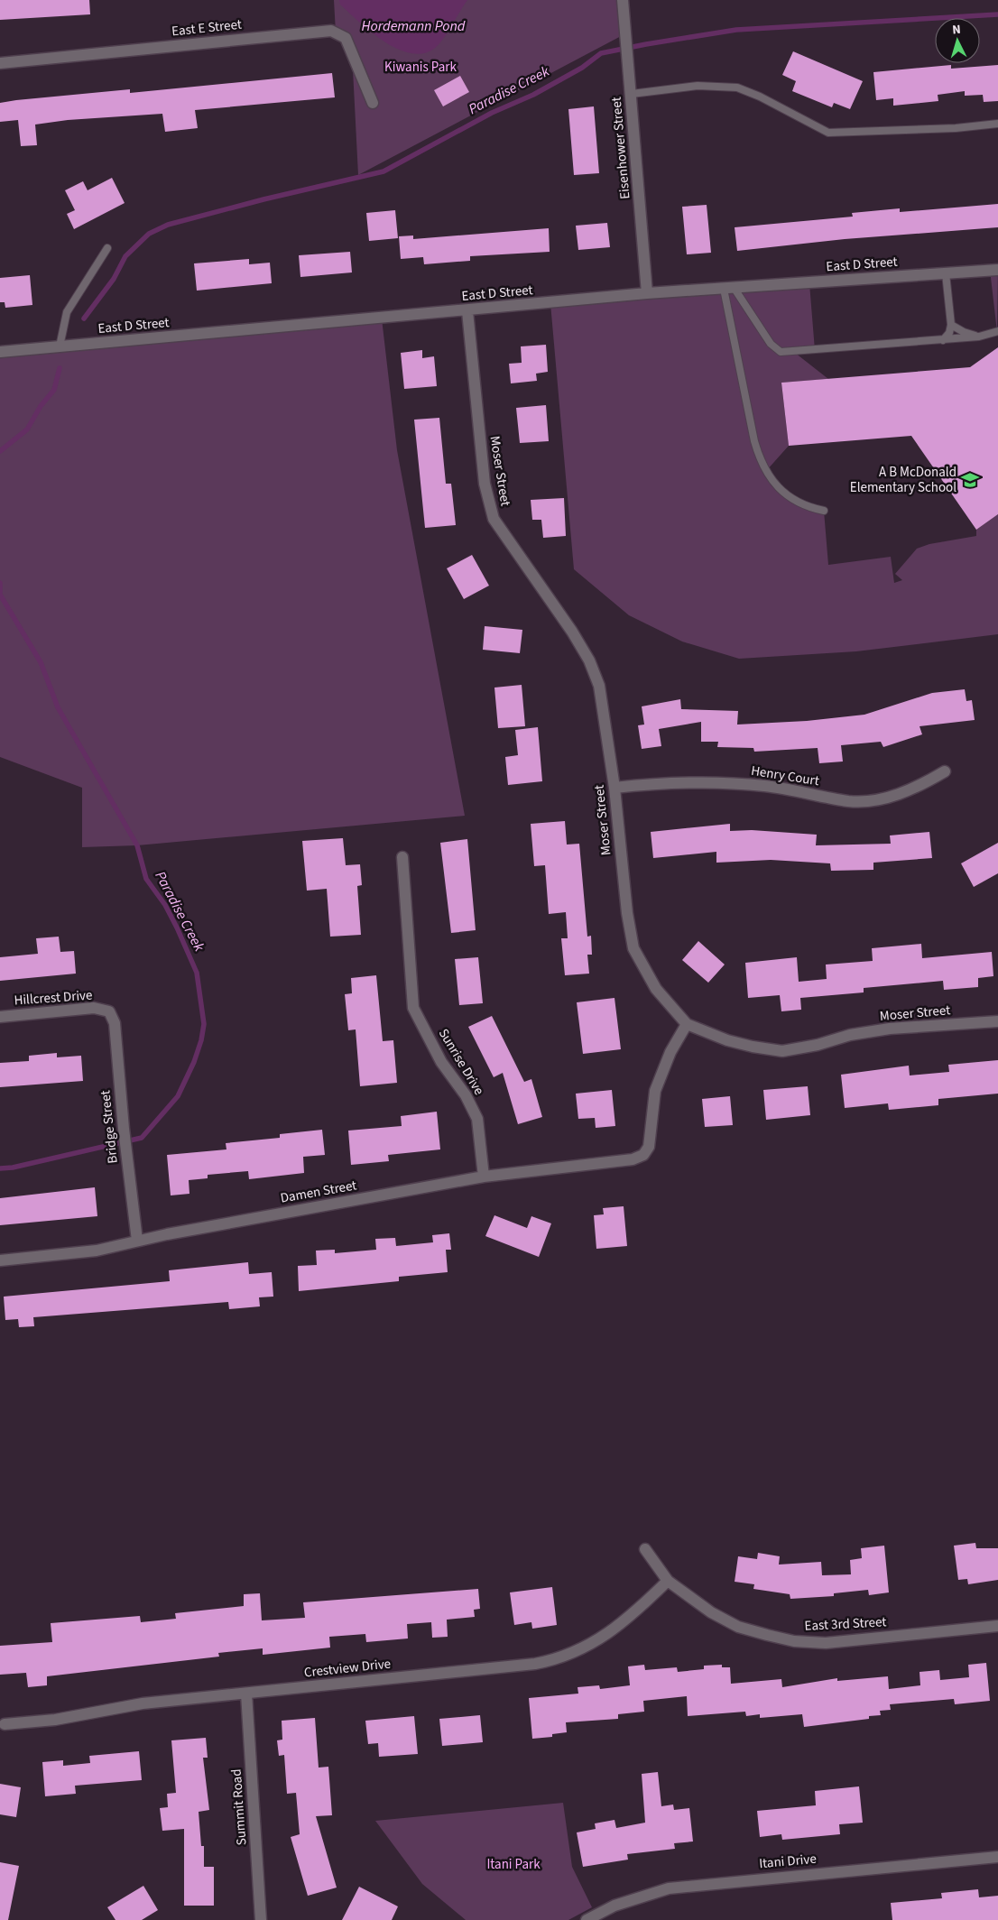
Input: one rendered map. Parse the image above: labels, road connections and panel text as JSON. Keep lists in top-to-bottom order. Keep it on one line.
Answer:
{"streets":{"street":["East E Street","Eisenhower Street","East D Street","Moser Street","Henry Court","Hillcrest Drive","Sunrise Drive","Bridge Street","Damen Street","East 3rd Street","Crestview Drive","Summit Road","Itani Drive"]},"crossings":[["Eisenhower Street","East D Street"],["East D Street","Moser Street"],["Moser Street","Henry Court"],["Moser Street","Damen Street"],["Hillcrest Drive","Bridge Street"],["Sunrise Drive","Damen Street"],["Bridge Street","Damen Street"],["East 3rd Street","Crestview Drive"],["Crestview Drive","Summit Road"]],"water":["Hordemann Pond","Paradise Creek"],"parks":["Kiwanis Park","Itani Park"],"places":{"school or university":["A B McDonald Elementary School"]},"north":"top"}
